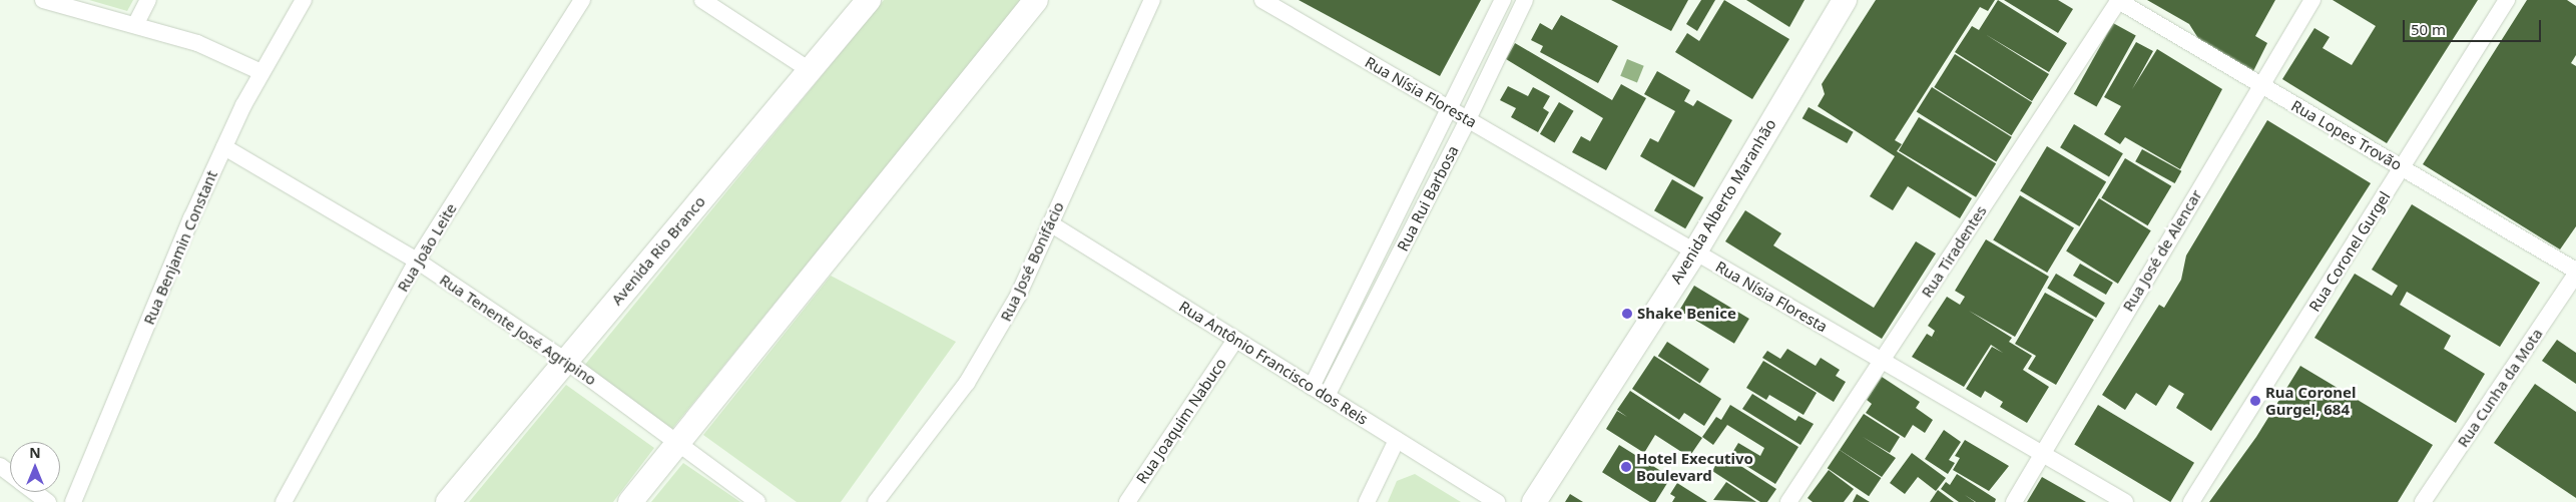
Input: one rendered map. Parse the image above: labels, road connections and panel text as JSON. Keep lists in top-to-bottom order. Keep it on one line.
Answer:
{"streets":{"main road":["Avenida Alberto Maranhão","Avenida Rio Branco"],"street":["Rua Nísia Floresta","Rua Lopes Trovão","Rua Rui Barbosa","Rua Benjamin Constant","Rua João Leite","Rua José de Alencar","Rua Tiradentes","Rua Coronel Gurgel","Rua José Bonifácio","Rua Tenente José Agripino","Rua Antônio Francisco dos Reis","Rua Cunha da Mota","Rua Joaquim Nabuco"]},"crossings":[["Rua Nísia Floresta","Rua Rui Barbosa"],["Rua Nísia Floresta","Avenida Alberto Maranhão"],["Rua Nísia Floresta","Rua José de Alencar"],["Rua Nísia Floresta","Rua Tiradentes"],["Rua Lopes Trovão","Rua José de Alencar"],["Rua Lopes Trovão","Rua Tiradentes"],["Rua Lopes Trovão","Rua Coronel Gurgel"],["Rua Lopes Trovão","Rua Cunha da Mota"],["Rua Rui Barbosa","Rua Antônio Francisco dos Reis"],["Rua Benjamin Constant","Rua Tenente José Agripino"],["Rua João Leite","Rua Tenente José Agripino"],["Avenida Rio Branco","Rua Tenente José Agripino"],["Rua José Bonifácio","Rua Antônio Francisco dos Reis"],["Rua Antônio Francisco dos Reis","Rua Joaquim Nabuco"]],"places":["Shake Benice","Rua Coronel Gurgel, 684","Hotel Executivo Boulevard"],"scale_bar":"50 m","north":"top"}
